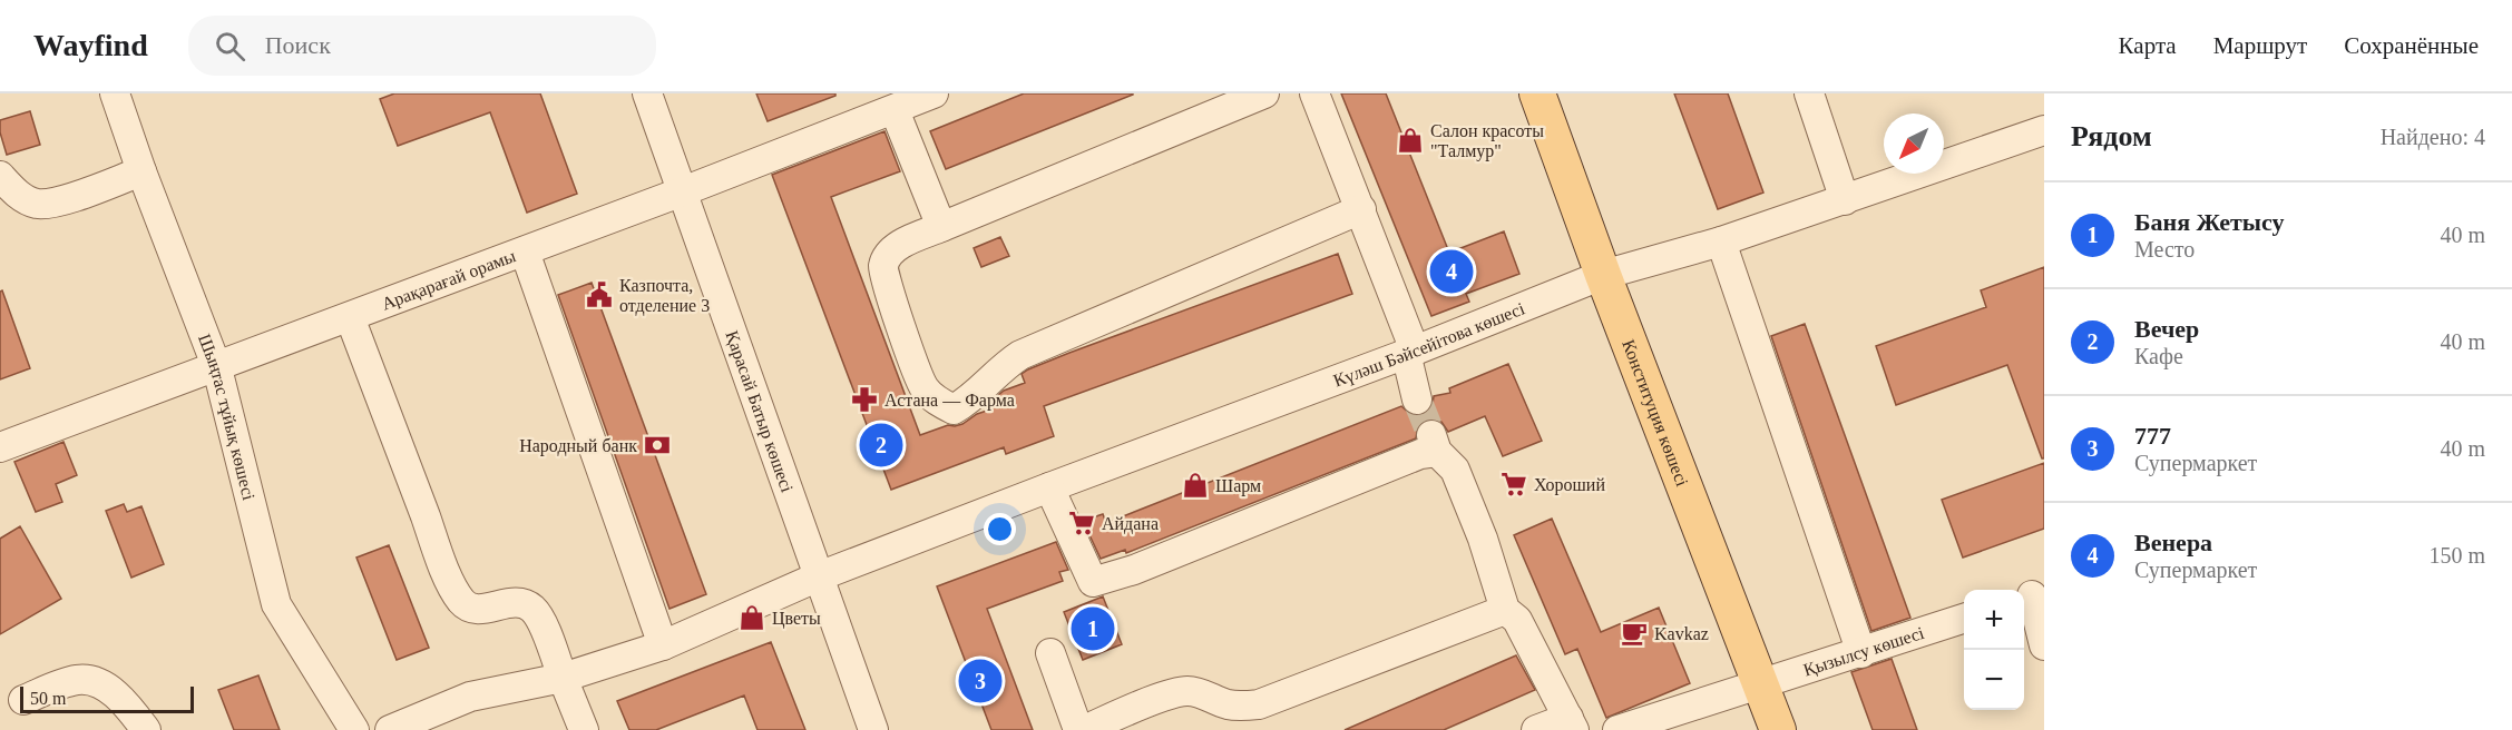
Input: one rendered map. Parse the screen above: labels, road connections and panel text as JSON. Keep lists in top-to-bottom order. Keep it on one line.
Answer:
{"streets":{"main road":["Конституция көшесі"],"street":["Арақарағай орамы","Күләш Бәйсейітова көшесі","Қарасай Батыр көшесі","Шыңтас тұйық көшесі","Қызылсу көшесі"]},"crossings":[["Арақарағай орамы","Қарасай Батыр көшесі"],["Арақарағай орамы","Шыңтас тұйық көшесі"],["Күләш Бәйсейітова көшесі","Қарасай Батыр көшесі"],["Күләш Бәйсейітова көшесі","Конституция көшесі"],["Конституция көшесі","Қызылсу көшесі"]],"places":{"shop":["Салон красоты \"Талмур\"","Шарм","Цветы"],"public building":["Казпочта, отделение 3"],"pharmacy":["Астана — Фарма"],"bank":["Народный банк"],"supermarket":["Хороший","Айдана"],"cafe":["Kavkaz"]},"scale_bar":"50 m","north":"bottom left","page":{"header":"Wayfind","search":"Поиск","nav":["Карта","Маршрут","Сохранённые"],"heading":["Рядом","Найдено: 4"],"list":[{"mark":"1","name":"Баня Жетысу","note":"Место","value":"40 m"},{"mark":"2","name":"Вечер","note":"Кафе","value":"40 m"},{"mark":"3","name":"777","note":"Супермаркет","value":"40 m"},{"mark":"4","name":"Венера","note":"Супермаркет","value":"150 m"}],"pins":["4","2","1","3"],"map_buttons":["+","−"],"scale":"50 m"}}
